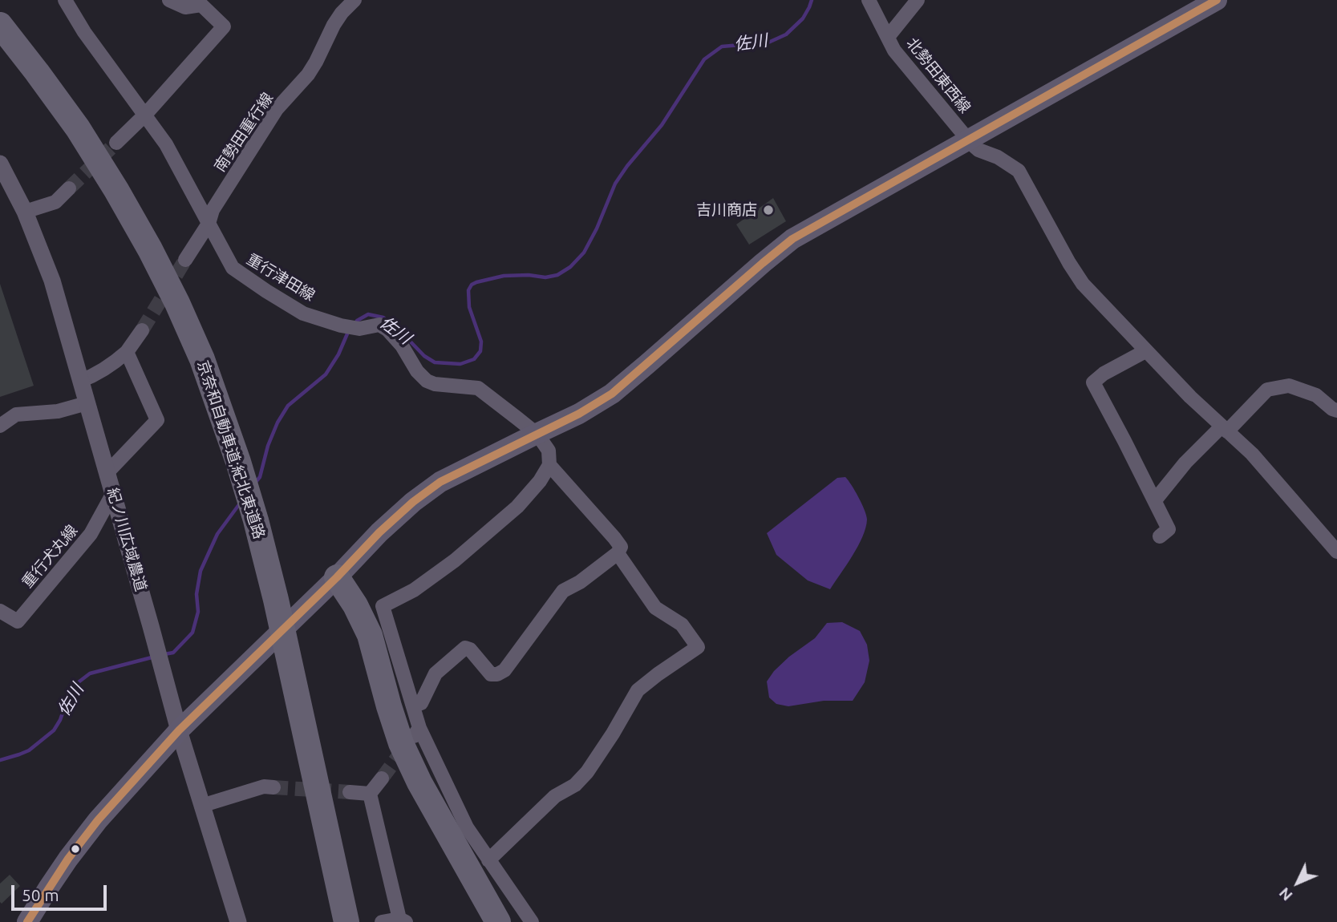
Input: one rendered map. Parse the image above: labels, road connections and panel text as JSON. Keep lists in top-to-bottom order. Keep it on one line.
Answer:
{"streets":{"highway":["京奈和自動車道;紀北東道路"],"street":["北勢田東西線","南勢田重行線","重行津田線","紀ノ川広域農道","重行犬丸線"]},"crossings":[["南勢田重行線","重行津田線"],["紀ノ川広域農道","重行犬丸線"]],"water":["佐川"],"places":["吉川商店"],"scale_bar":"50 m","north":"bottom left"}
